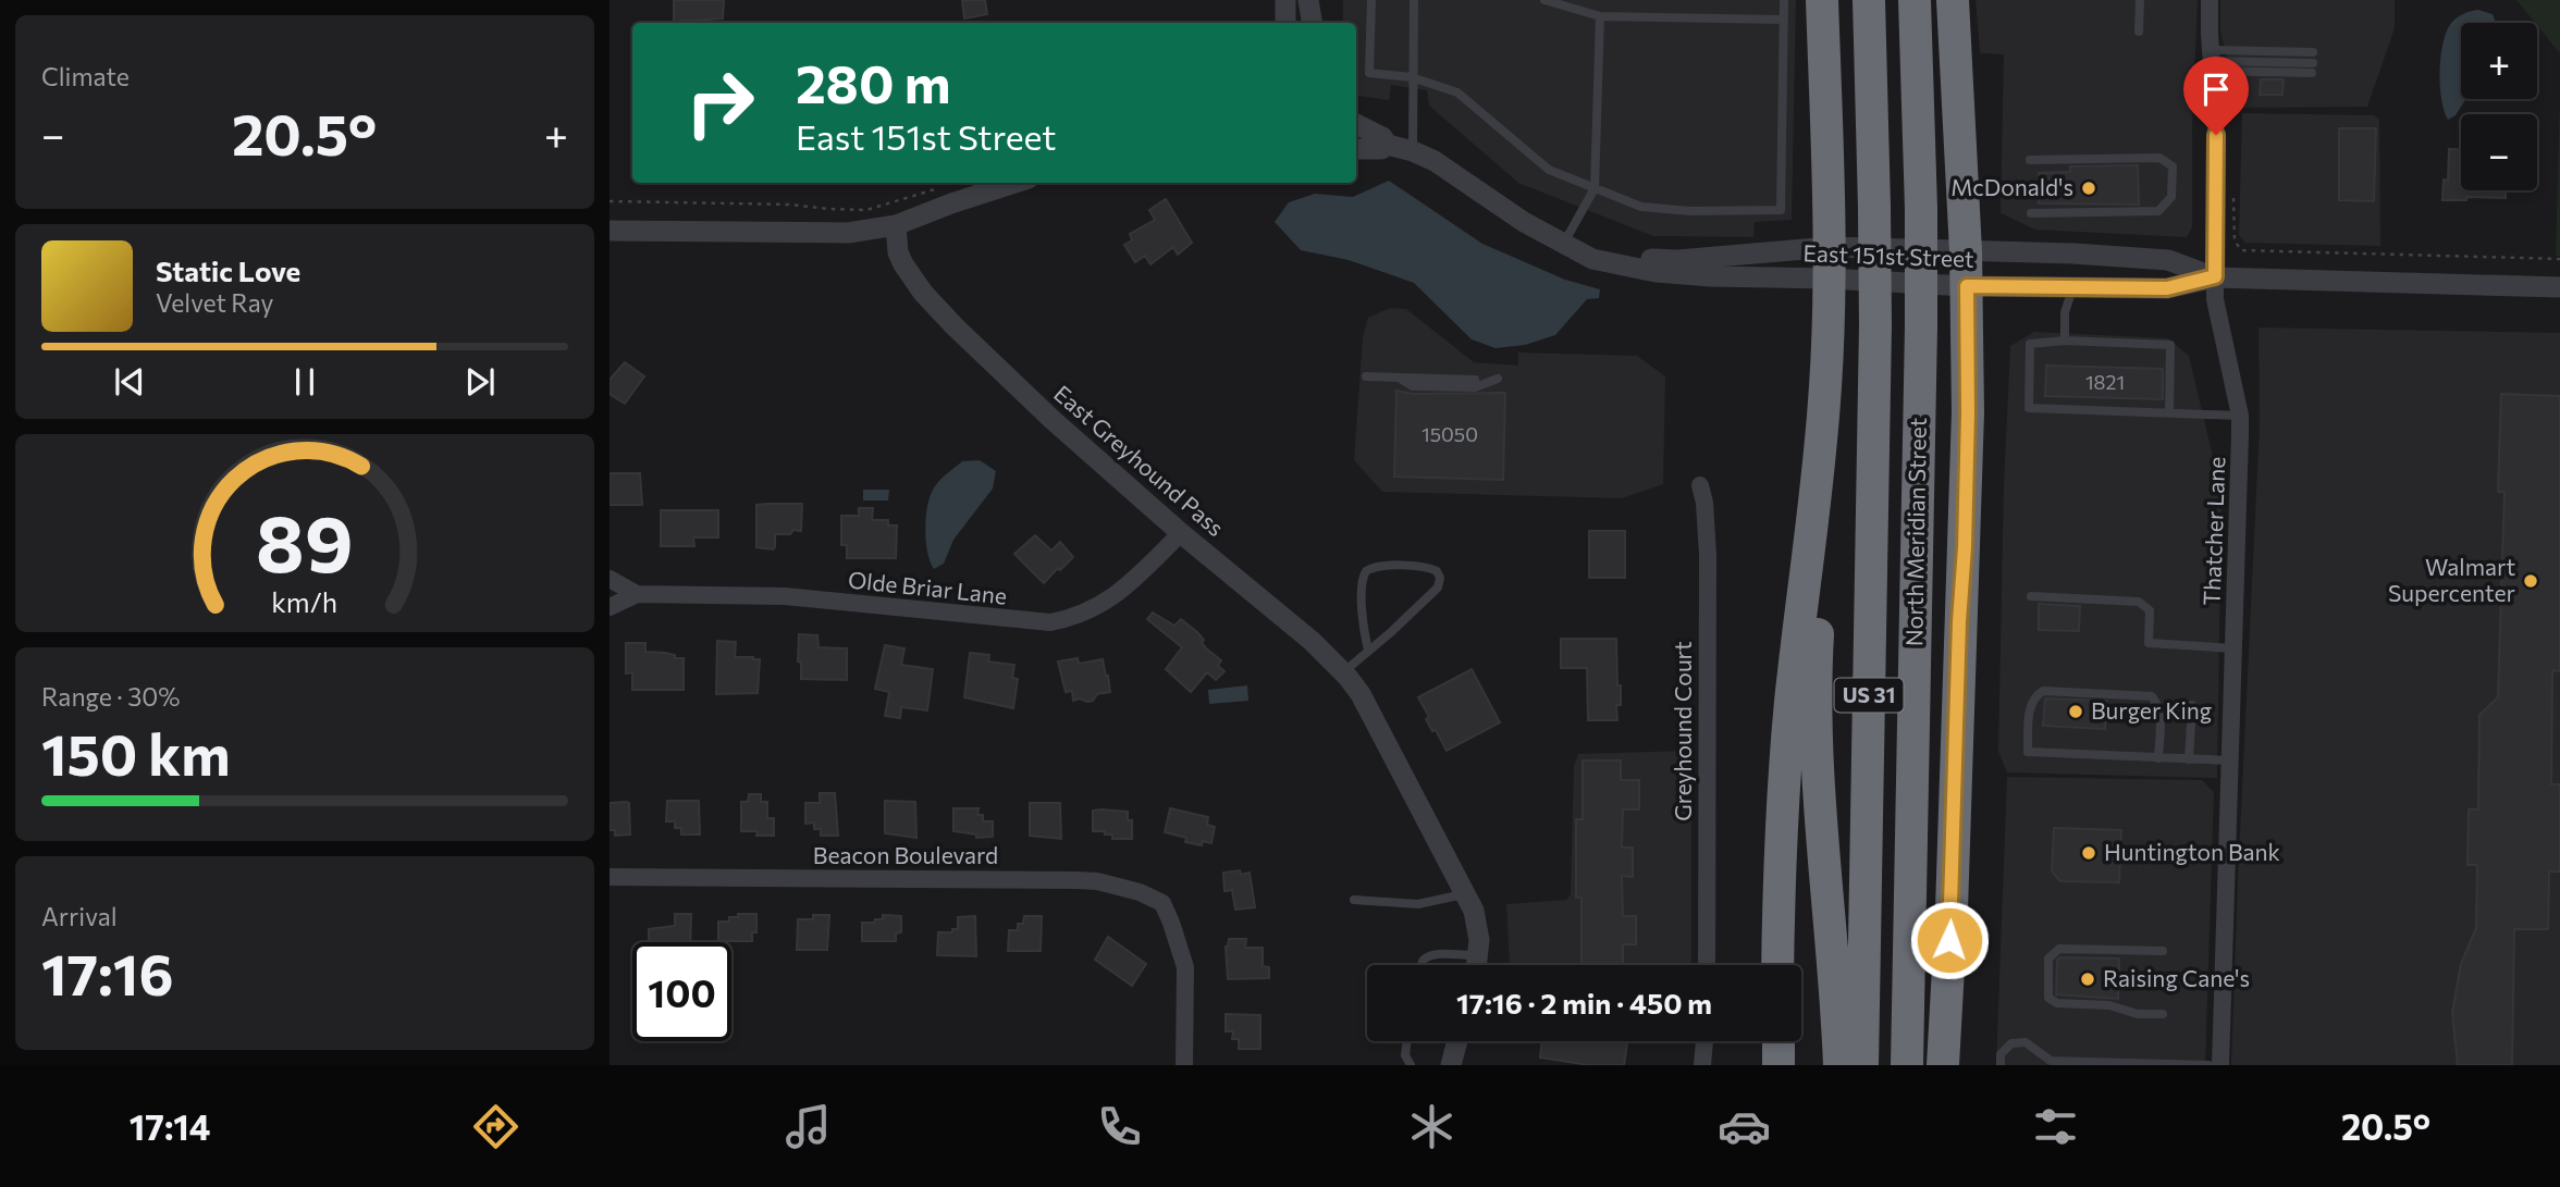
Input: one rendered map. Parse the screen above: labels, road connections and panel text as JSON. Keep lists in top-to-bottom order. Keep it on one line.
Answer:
{"streets":{"highway":["North Meridian Street","US 31"],"street":["East 151st Street","East Greyhound Pass","Thatcher Lane","Olde Briar Lane","Greyhound Court","Beacon Boulevard"]},"crossings":[["East 151st Street","Thatcher Lane"],["East Greyhound Pass","Olde Briar Lane"]],"places":["McDonald's","Walmart Supercenter","Burger King","Huntington Bank","Raising Cane's"],"house_numbers":["1821","15050"],"page":{"tile":["Climate",["Range · 30%","150 km"],["Arrival","17:16"]],"map_buttons":["+","−"],"turn":["280 m","East 151st Street"],"heat":["−","20.5°","+"],"song":["Static Love","Velvet Ray"],"limit":"100","trip":"17:16 · 2 min · 450 m","tabs":["17:14","20.5°"],"gauge":["89","km/h"]}}
